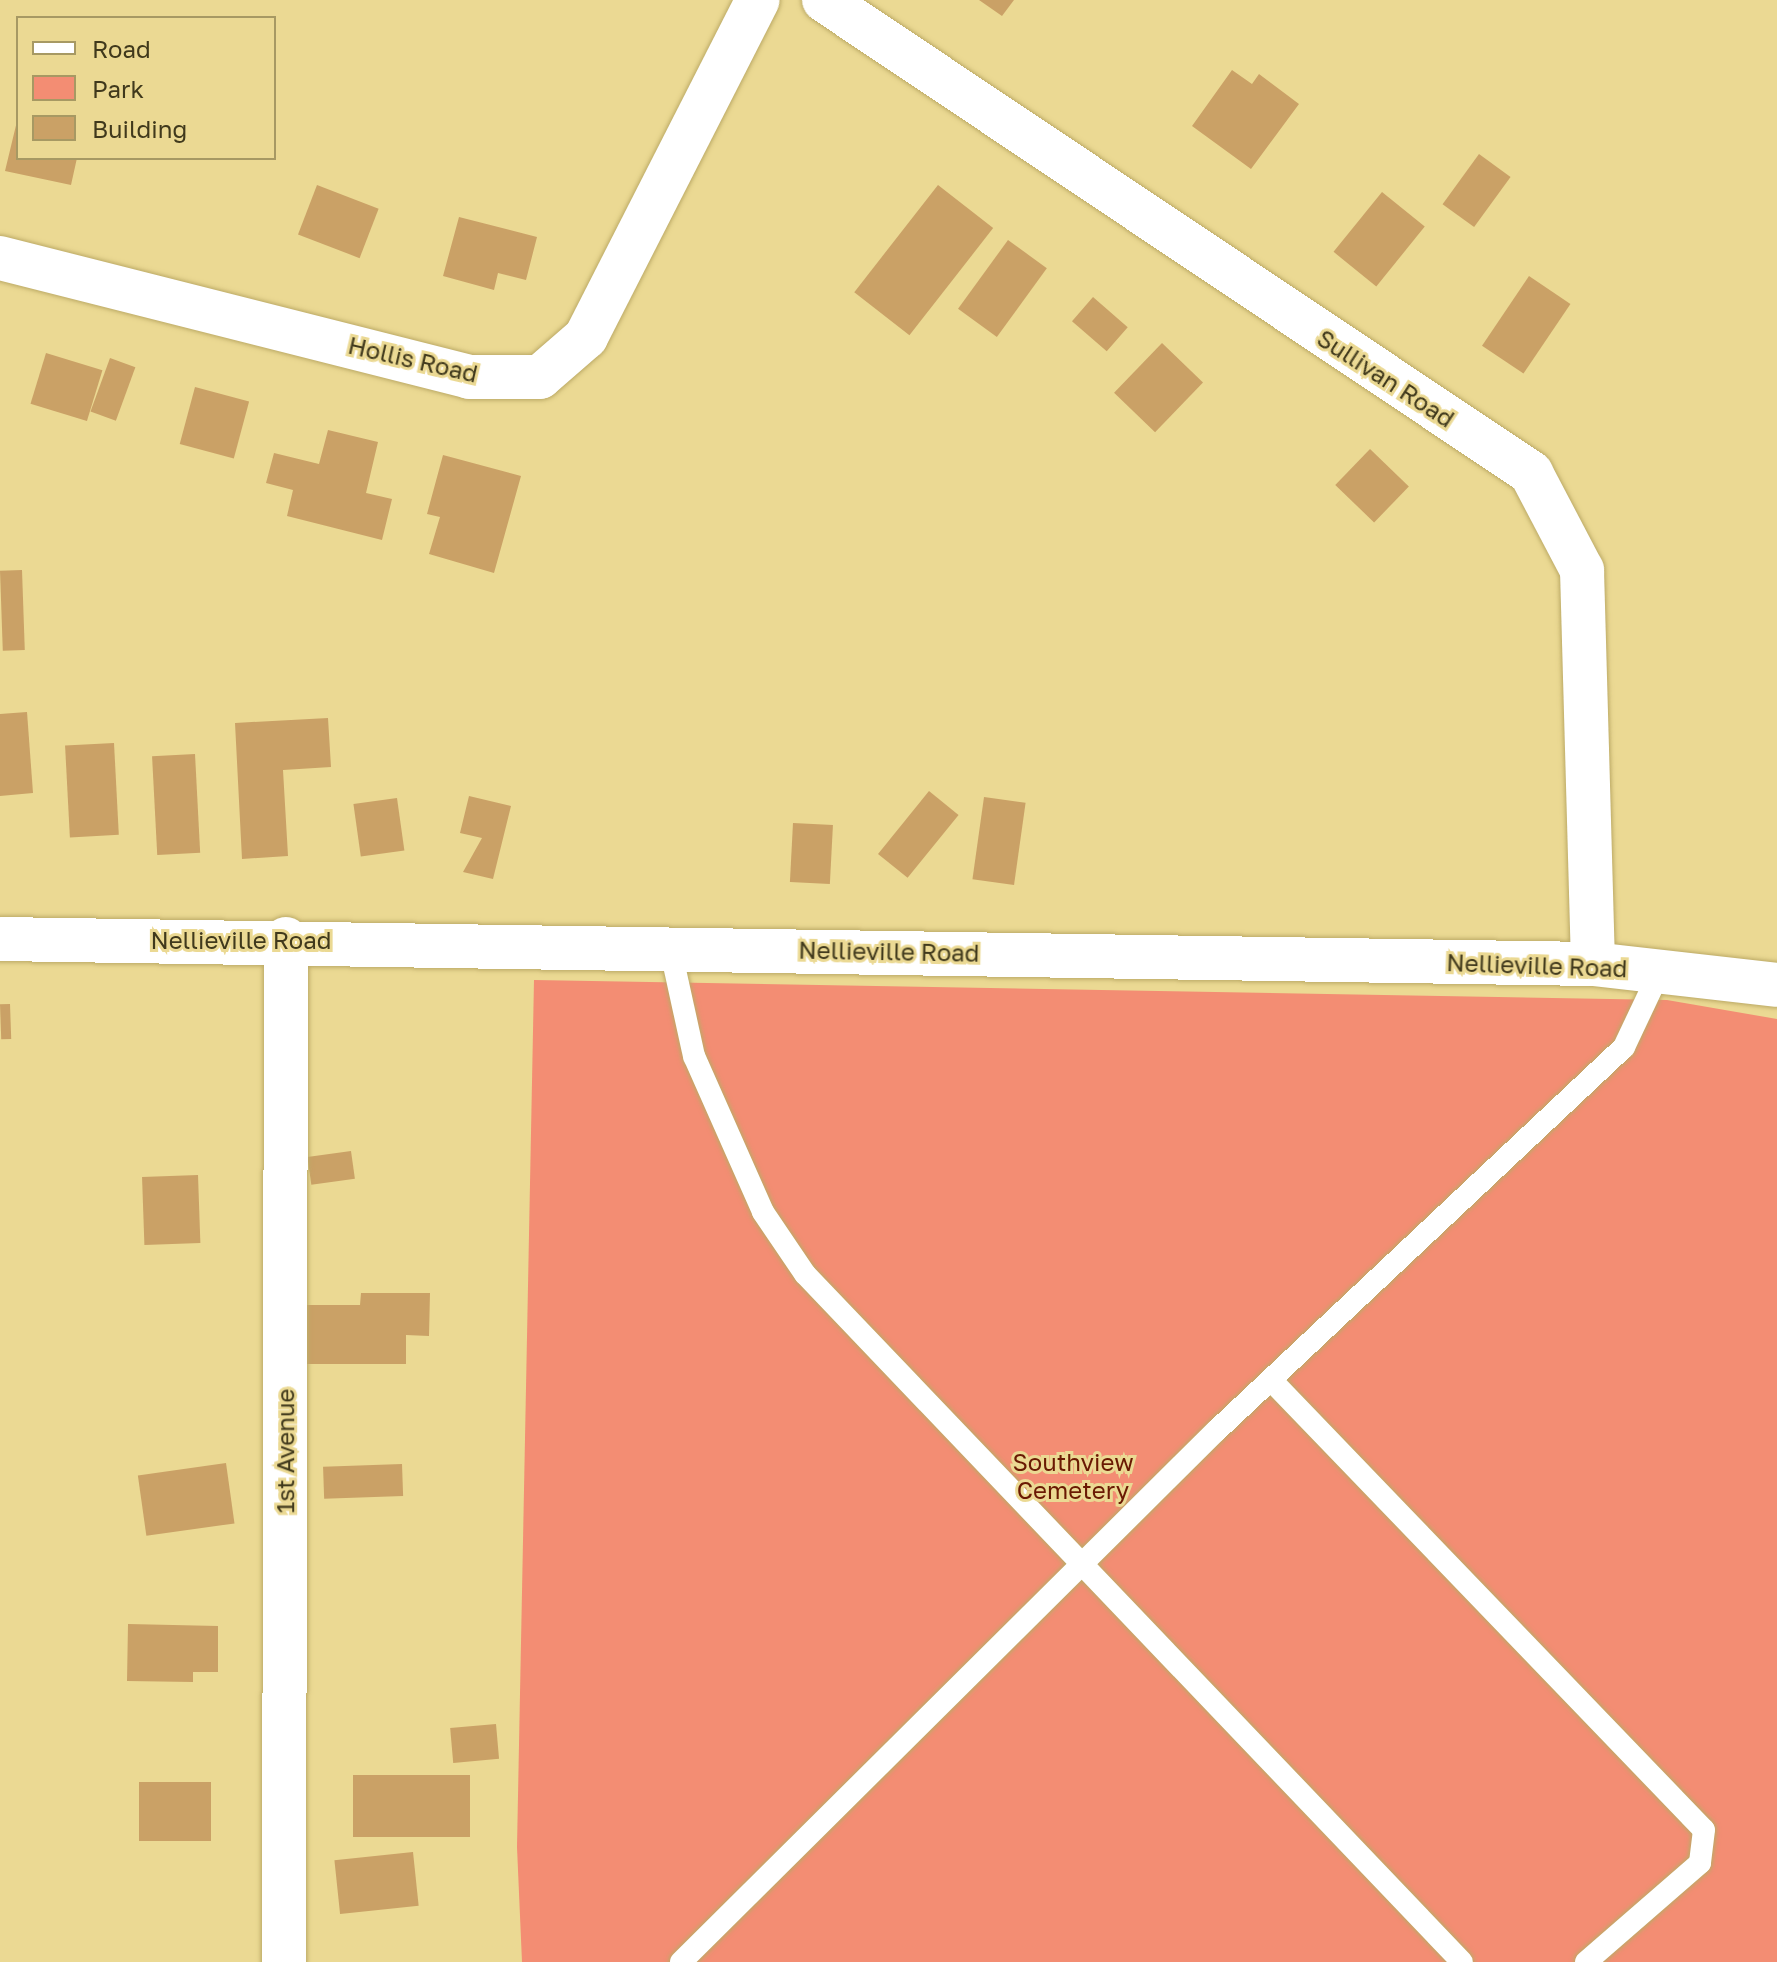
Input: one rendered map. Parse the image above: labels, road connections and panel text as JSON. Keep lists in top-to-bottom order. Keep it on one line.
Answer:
{"streets":{"street":["Hollis Road","Sullivan Road","Nellieville Road","1st Avenue"]},"crossings":[["Sullivan Road","Nellieville Road"],["Nellieville Road","1st Avenue"]],"parks":["Southview Cemetery"],"legend":["Road","Park","Building"]}
